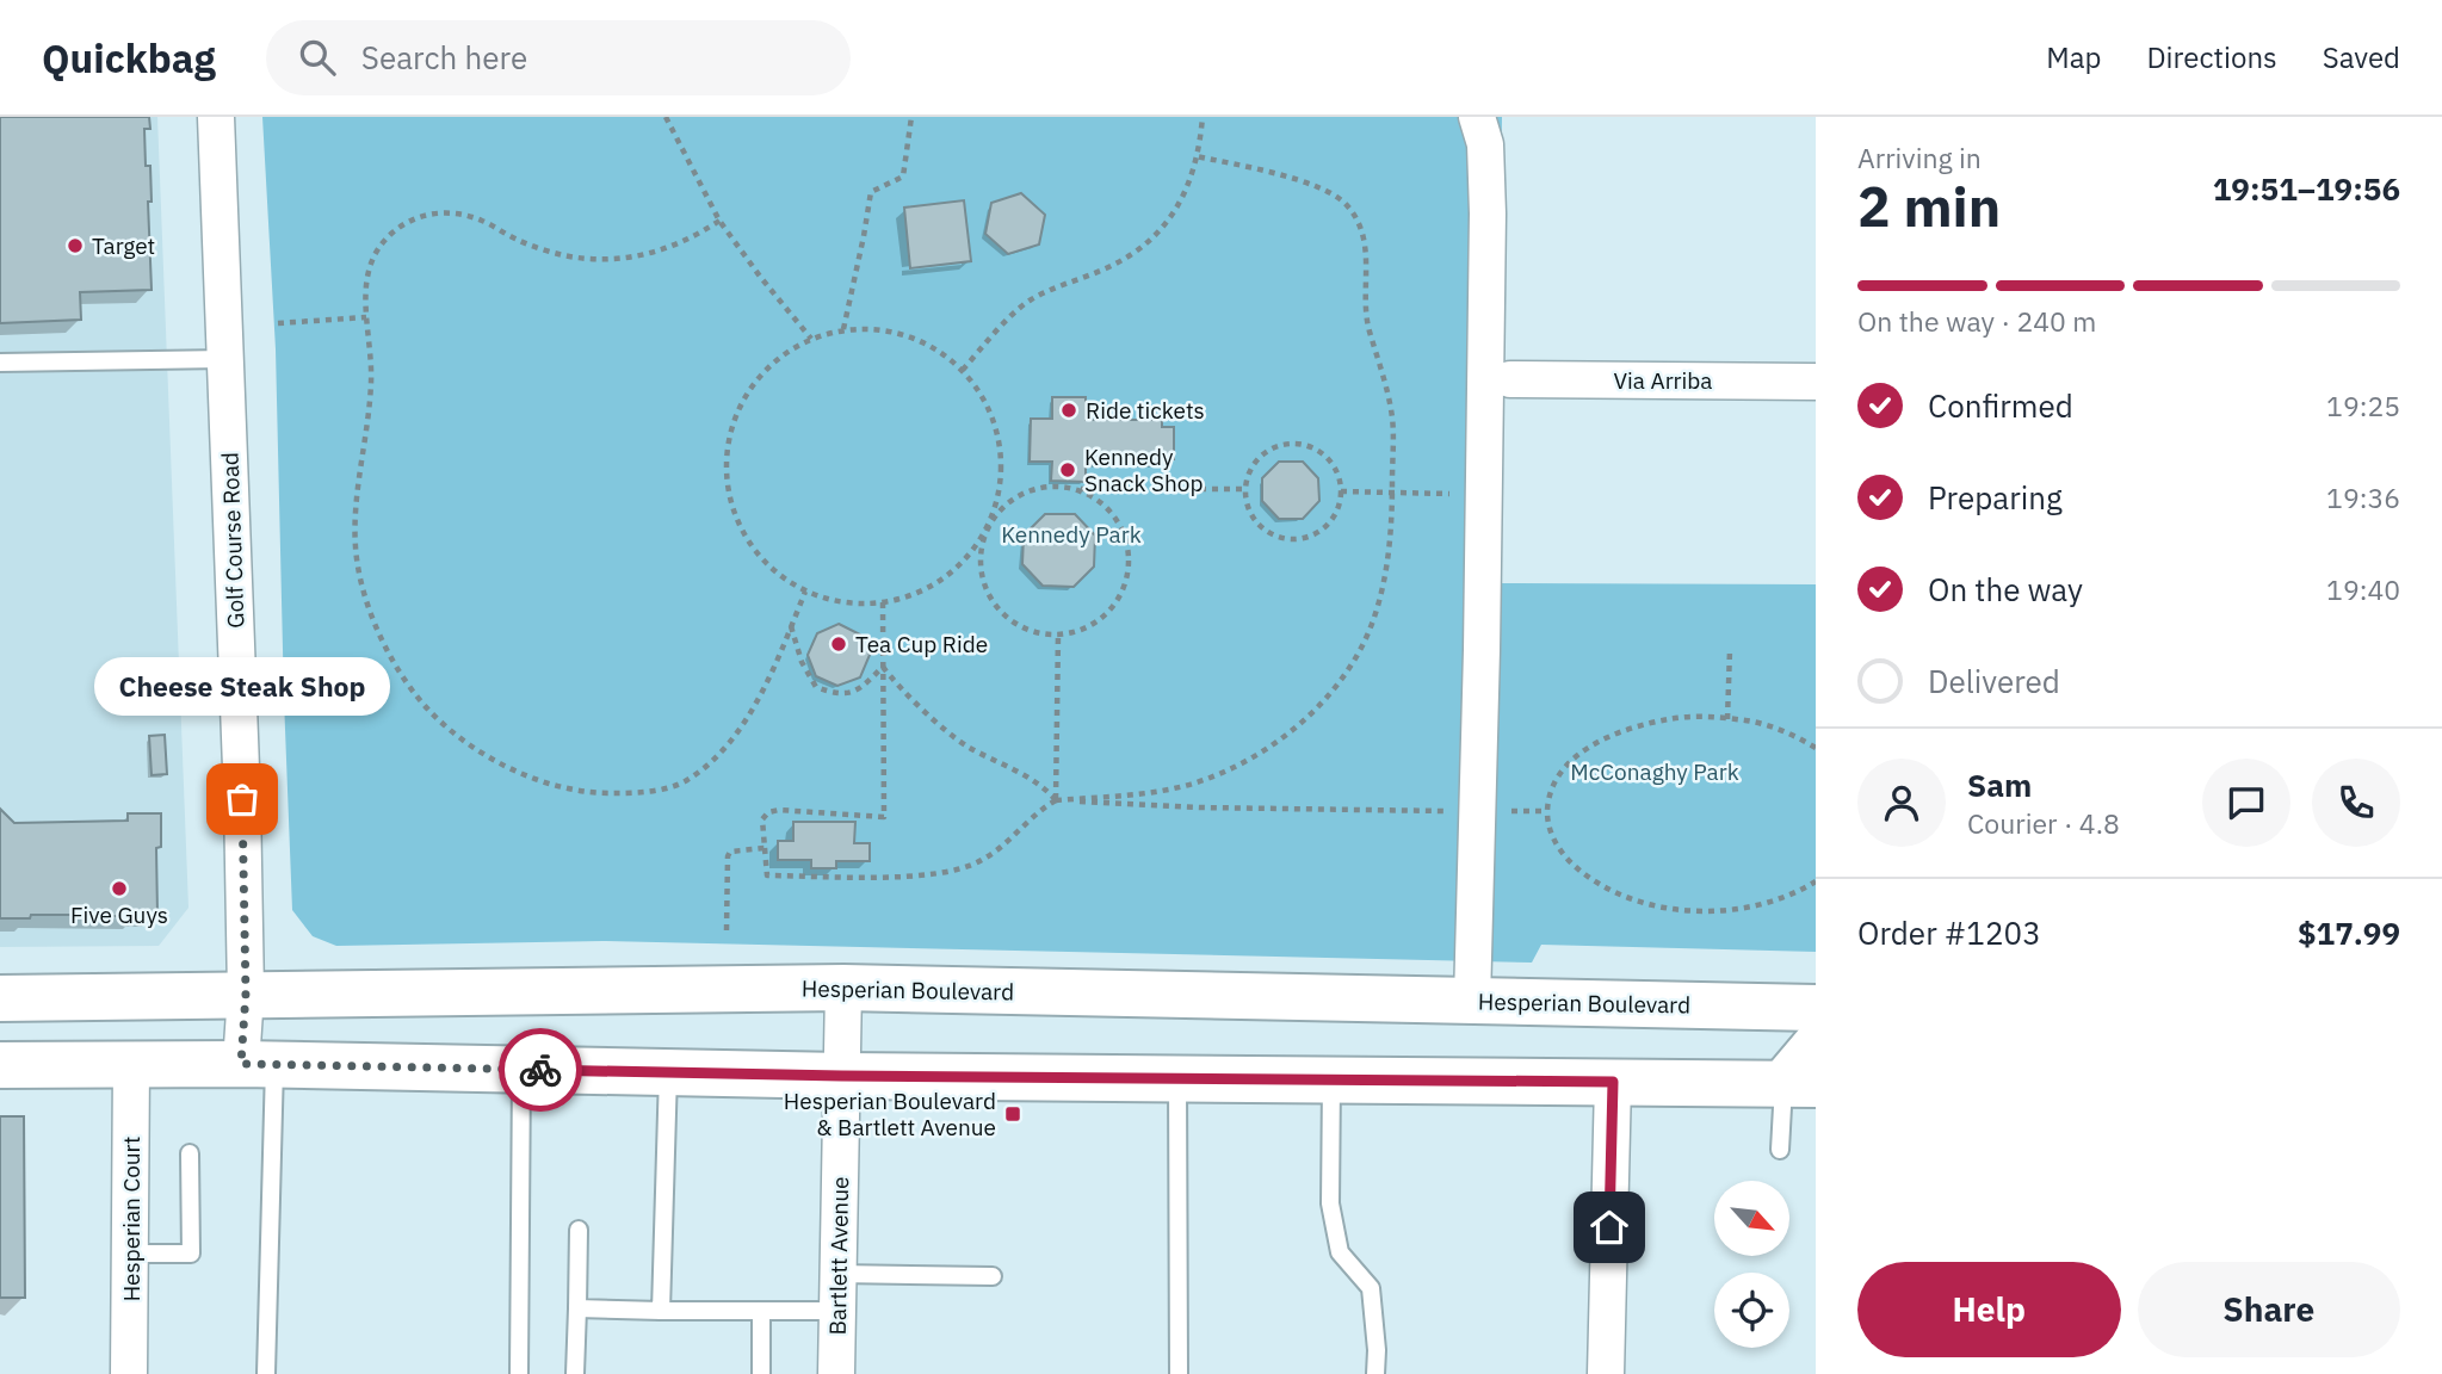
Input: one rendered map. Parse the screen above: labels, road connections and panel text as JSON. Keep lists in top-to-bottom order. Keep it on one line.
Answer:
{"streets":{"main road":["Hesperian Boulevard"],"street":["Via Arriba","Golf Course Road","Hesperian Court","Bartlett Avenue"]},"crossings":[["Golf Course Road","Hesperian Boulevard"],["Hesperian Boulevard","Bartlett Avenue"]],"parks":["Kennedy Park","McConaghy Park"],"places":{"other":["Target","Ride tickets","Kennedy Snack Shop","Tea Cup Ride","Cheese Steak Shop","Five Guys"],"transit":["Hesperian Boulevard & Bartlett Avenue"]},"north":"bottom right","page":{"header":"Quickbag","search":"Search here","nav":["Map","Directions","Saved"],"heading":["2 min","Arriving in","19:51–19:56"],"panel":["Sam","Courier · 4.8","Order #1203","$17.99"],"bar":"On the way · 240 m","list":[["Confirmed","19:25"],["Preparing","19:36"],["On the way","19:40"],"Delivered"],"bubble":"Cheese Steak Shop","buttons":["Help","Share"]}}
